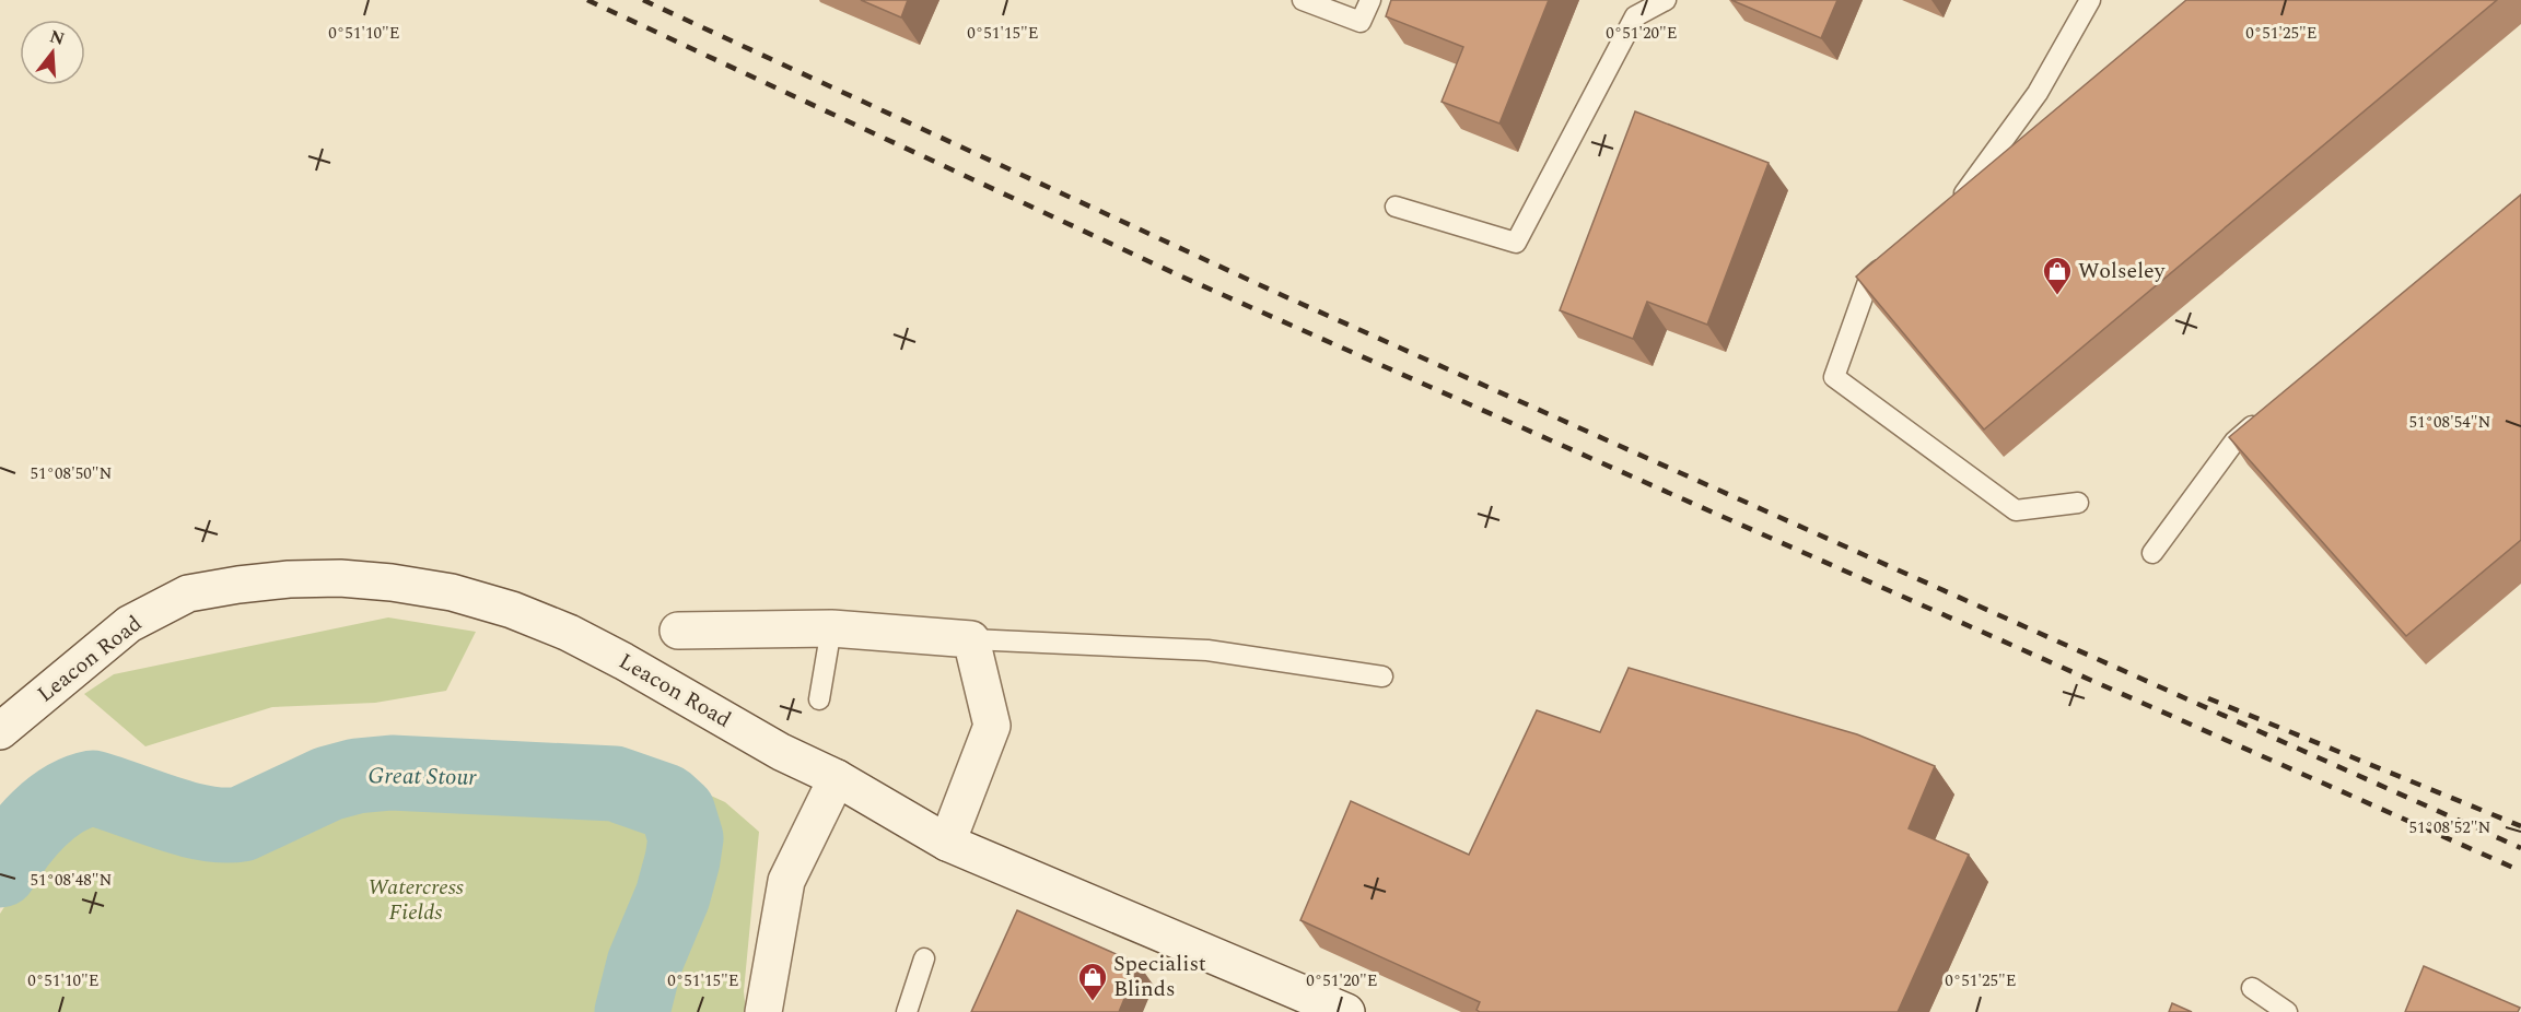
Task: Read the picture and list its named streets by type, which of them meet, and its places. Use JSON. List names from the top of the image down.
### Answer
{
  "streets": {
    "street": ["Leacon Road"]
  },
  "water": ["Great Stour"],
  "parks": ["Watercress Fields"],
  "places": {
    "shop": ["Wolseley", "Specialist Blinds"]
  },
  "north": "top",
  "coordinates": [
    "0°51'10\"E",
    "0°51'15\"E",
    "0°51'20\"E",
    "0°51'25\"E",
    "51°08'54\"N",
    "51°08'50\"N",
    "51°08'52\"N",
    "51°08'48\"N"
  ]
}
